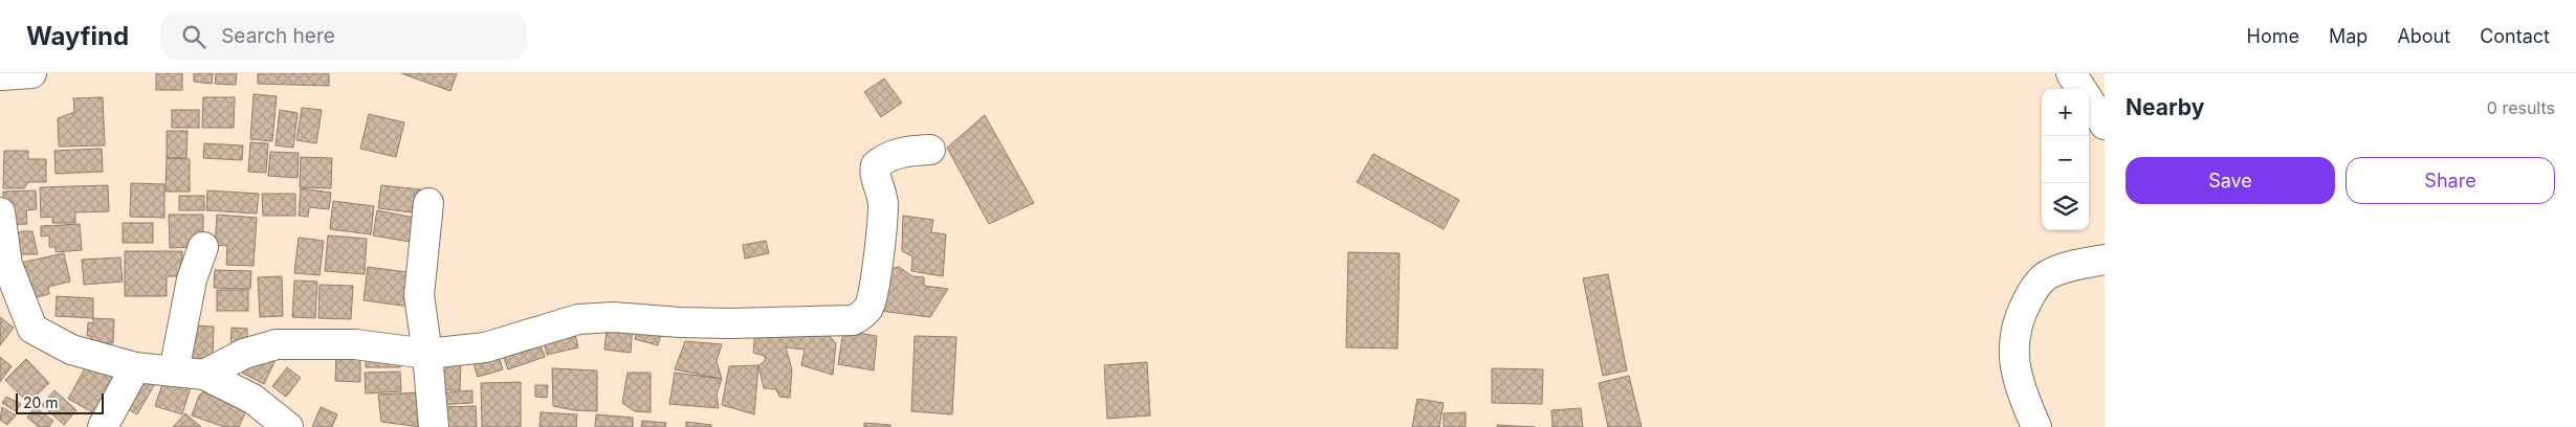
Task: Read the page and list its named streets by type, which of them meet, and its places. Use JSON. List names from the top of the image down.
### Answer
{
  "scale_bar": "20 m",
  "page": {
    "header": "Wayfind",
    "search": "Search here",
    "nav": [
      "Home",
      "Map",
      "About",
      "Contact"
    ],
    "heading": ["Nearby", "0 results"],
    "map_buttons": ["+", "−"],
    "buttons": ["Save", "Share"],
    "scale": "20 m"
  }
}
